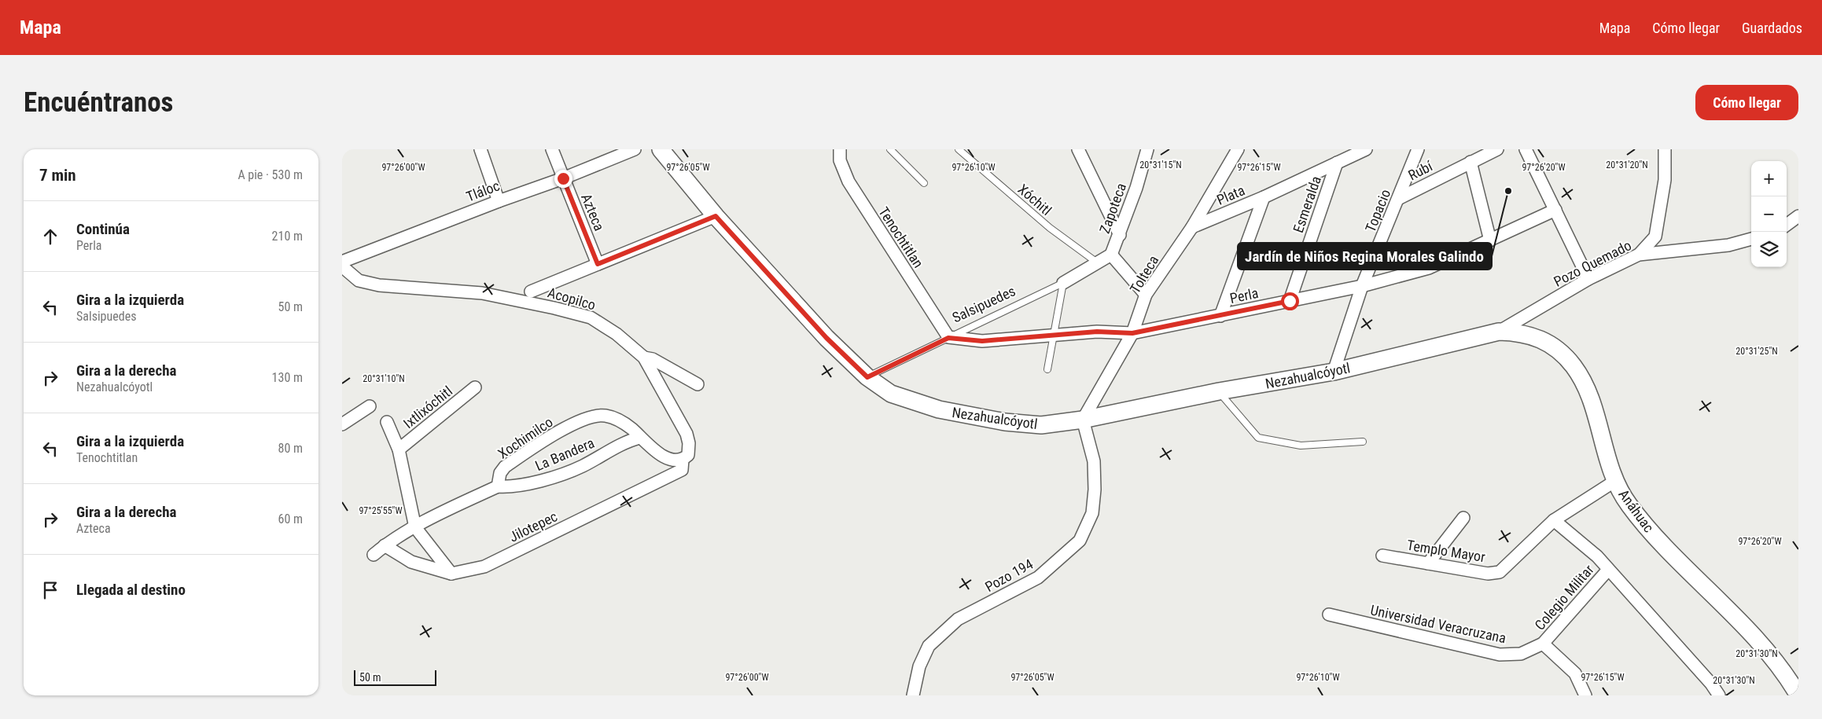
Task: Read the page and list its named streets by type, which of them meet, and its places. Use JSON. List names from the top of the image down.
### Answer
{
  "streets": {
    "main road": ["Nezahualcóyotl", "Anáhuac"],
    "street": [
      "Rubí",
      "Tláloc",
      "Plata",
      "Esmeralda",
      "Zapoteca",
      "Topacio",
      "Azteca",
      "Tenochtitlan",
      "Pozo Quemado",
      "Tolteca",
      "Perla",
      "Acopilco",
      "Salsipuedes",
      "Ixtlixóchitl",
      "Xochimilco",
      "La Bandera",
      "Jilotepec",
      "Templo Mayor",
      "Pozo 194",
      "Colegio Militar",
      "Universidad Veracruzana"
    ],
    "lane": ["Xóchitl"]
  },
  "crossings": [
    ["Rubí", "Topacio"],
    ["Tláloc", "Azteca"],
    ["Plata", "Esmeralda"],
    ["Plata", "Tolteca"],
    ["Xóchitl", "Salsipuedes"],
    ["Esmeralda", "Perla"],
    ["Zapoteca", "Salsipuedes"],
    ["Topacio", "Perla"],
    ["Topacio", "Nezahualcóyotl"],
    ["Tenochtitlan", "Perla"],
    ["Tenochtitlan", "Salsipuedes"],
    ["Pozo Quemado", "Nezahualcóyotl"],
    ["Pozo Quemado", "Anáhuac"],
    ["Tolteca", "Perla"],
    ["Tolteca", "Nezahualcóyotl"],
    ["Tolteca", "Pozo 194"],
    ["Perla", "Salsipuedes"],
    ["Acopilco", "Jilotepec"],
    ["Salsipuedes", "Nezahualcóyotl"],
    ["Nezahualcóyotl", "Anáhuac"],
    ["Nezahualcóyotl", "Pozo 194"],
    ["Xochimilco", "La Bandera"],
    ["Anáhuac", "Templo Mayor"],
    ["Colegio Militar", "Universidad Veracruzana"]
  ],
  "places": ["Jardín de Niños Regina Morales Galindo"],
  "scale_bar": "50 m",
  "page": {
    "header": "Mapa",
    "nav": ["Mapa", "Cómo llegar", "Guardados"],
    "buttons": "Cómo llegar",
    "title": "Encuéntranos",
    "heading": ["7 min", "A pie · 530 m"],
    "map_buttons": ["+", "−"],
    "list": [
      ["Continúa", "Perla", "210 m"],
      ["Gira a la izquierda", "Salsipuedes", "50 m"],
      ["Gira a la derecha", "Nezahualcóyotl", "130 m"],
      ["Gira a la izquierda", "Tenochtitlan", "80 m"],
      ["Gira a la derecha", "Azteca", "60 m"],
      "Llegada al destino"
    ],
    "scale": "50 m"
  },
  "coordinates": [
    "20°31'15\"N",
    "20°31'20\"N",
    "97°26'00\"W",
    "97°26'05\"W",
    "97°26'10\"W",
    "97°26'15\"W",
    "97°26'20\"W",
    "20°31'25\"N",
    "20°31'10\"N",
    "97°25'55\"W",
    "20°31'30\"N"
  ]
}
